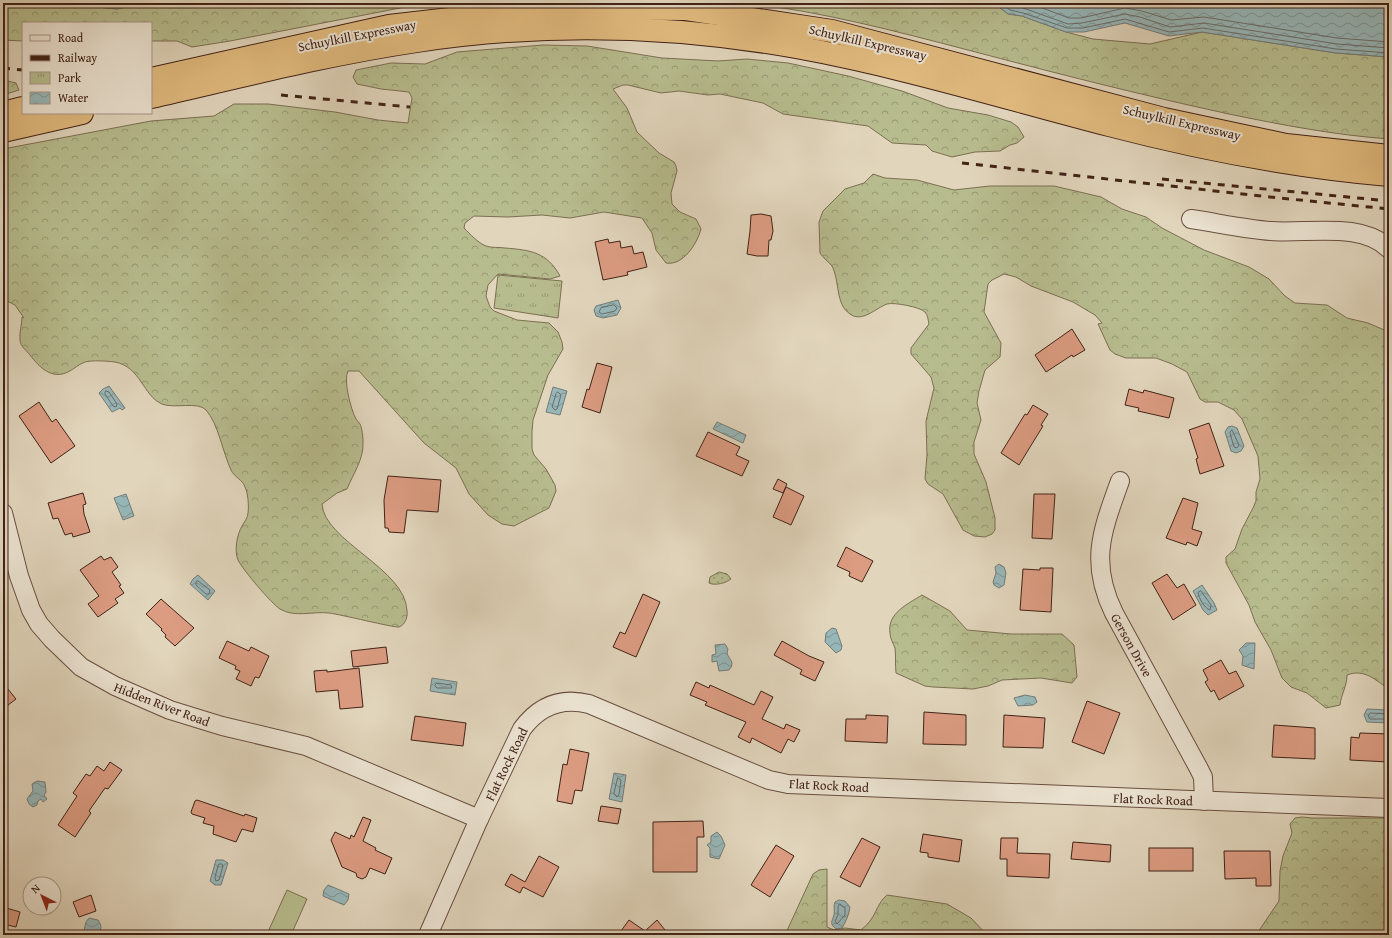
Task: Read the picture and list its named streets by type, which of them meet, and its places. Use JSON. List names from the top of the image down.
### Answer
{
  "streets": {
    "highway": ["Schuylkill Expressway"],
    "street": ["Gerson Drive", "Hidden River Road", "Flat Rock Road"]
  },
  "crossings": [
    ["Gerson Drive", "Flat Rock Road"],
    ["Hidden River Road", "Flat Rock Road"]
  ],
  "legend": [
    "Road",
    "Railway",
    "Park",
    "Water"
  ],
  "north": "top left"
}
